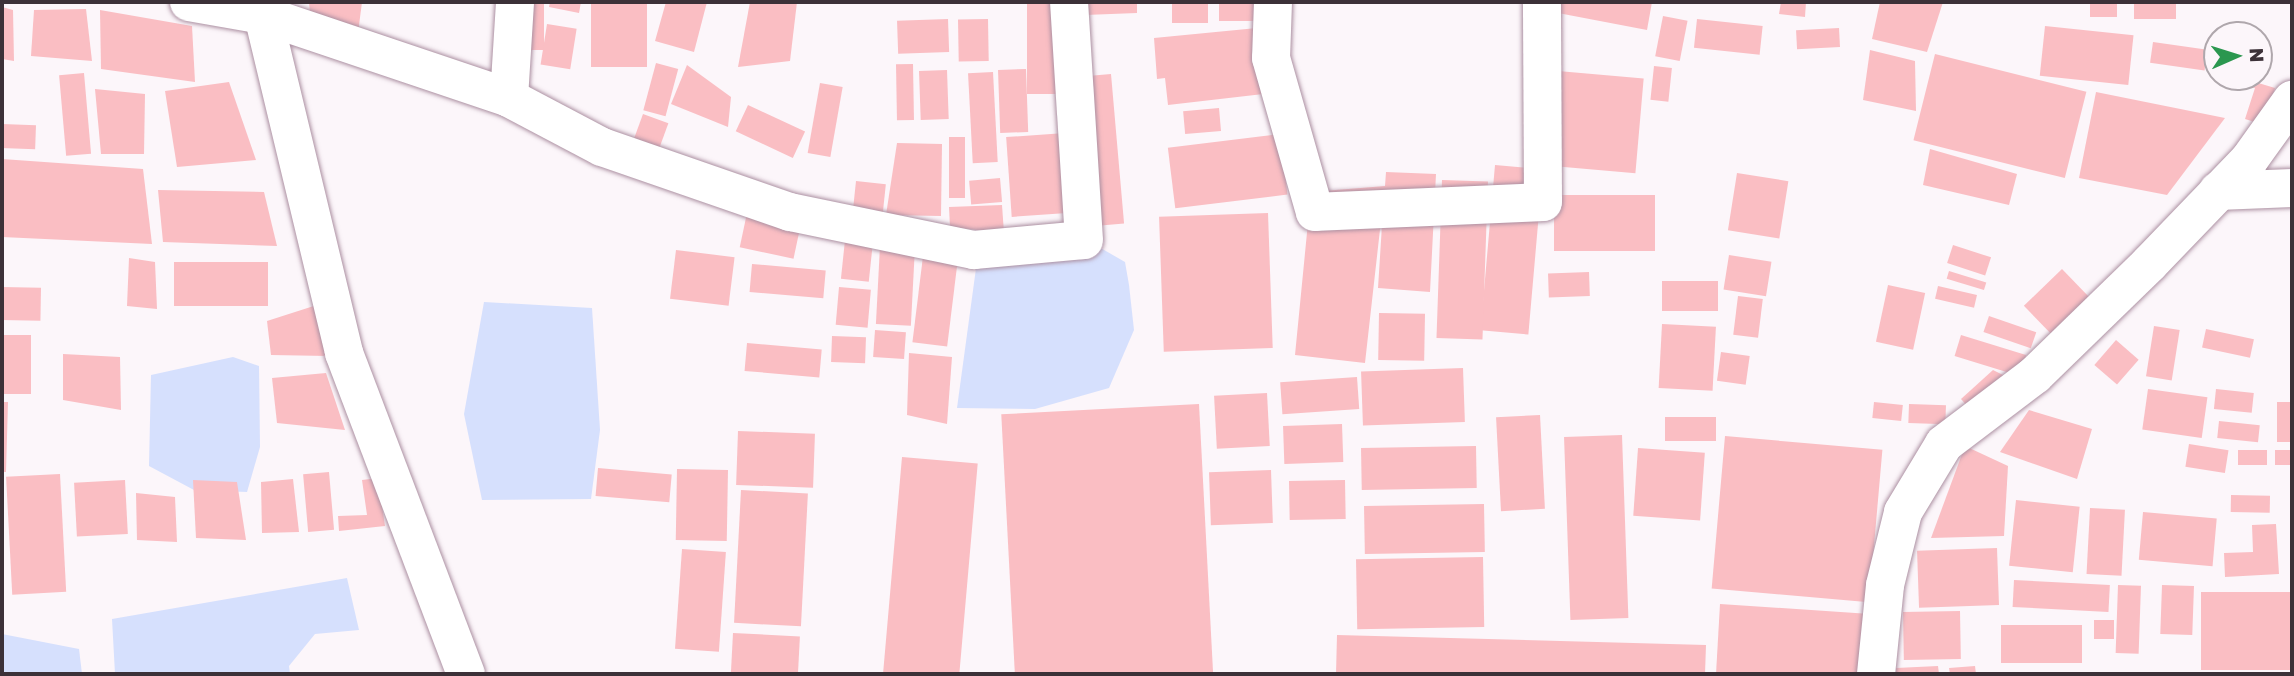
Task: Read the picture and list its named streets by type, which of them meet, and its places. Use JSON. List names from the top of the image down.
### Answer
{
  "north": "right"
}
